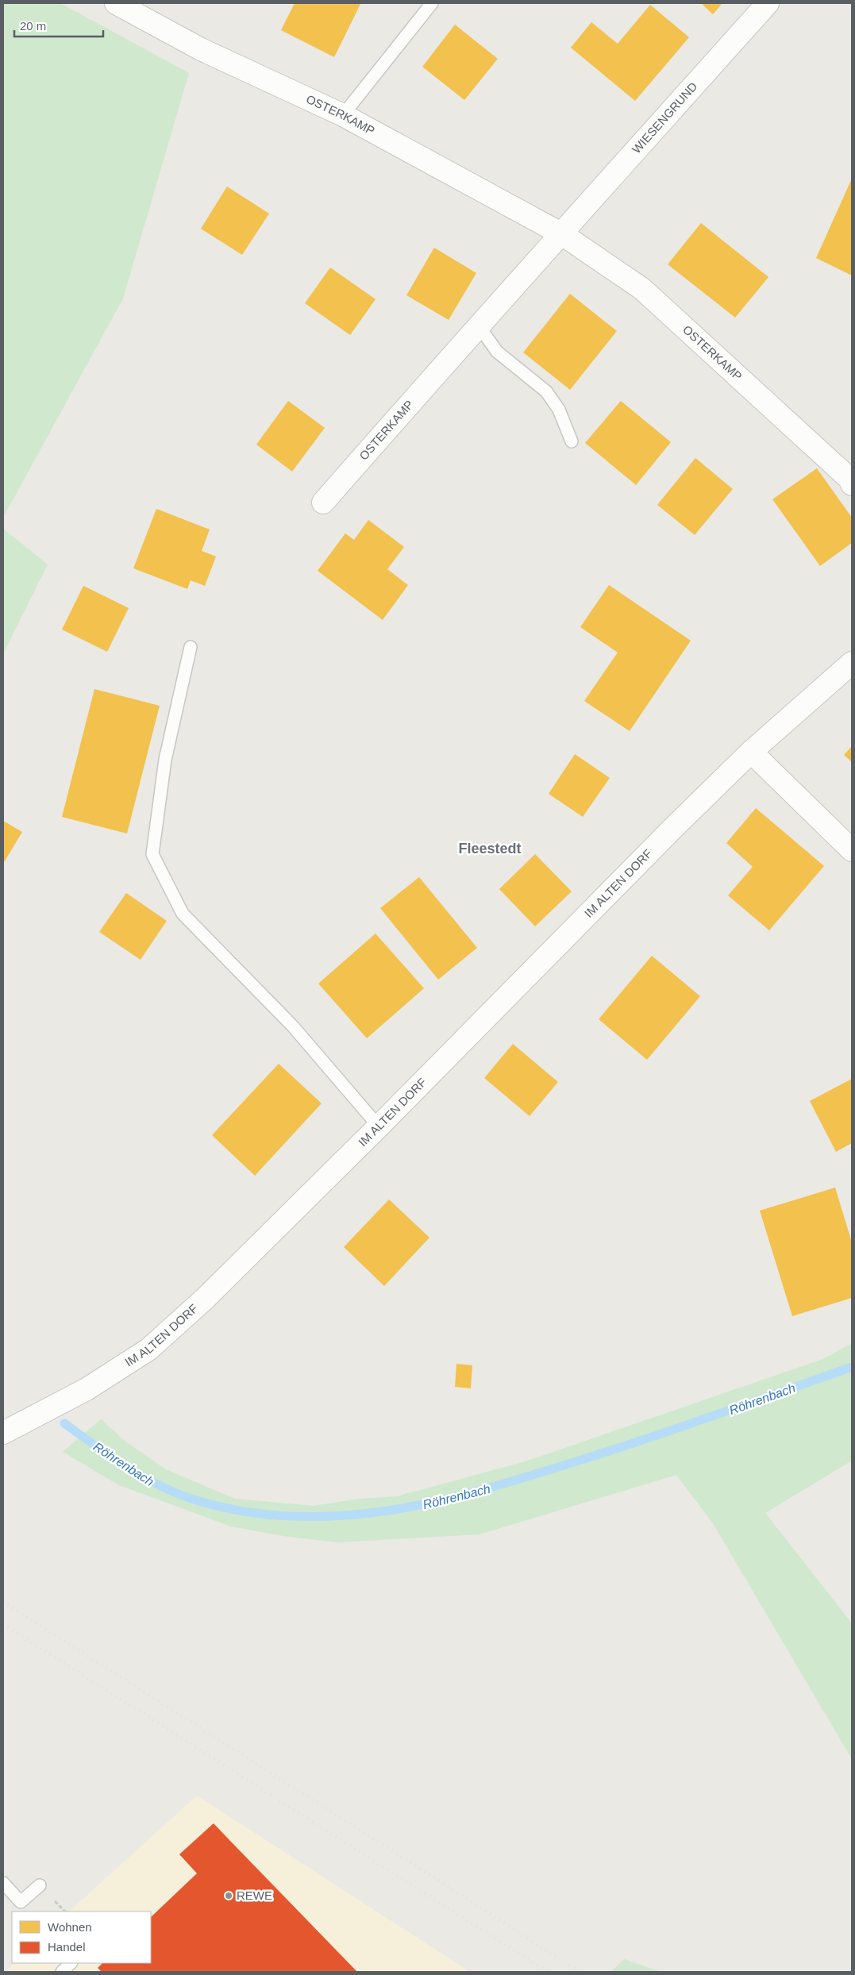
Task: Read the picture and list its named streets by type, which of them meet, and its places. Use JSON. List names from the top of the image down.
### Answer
{
  "streets": {
    "street": ["OSTERKAMP", "WIESENGRUND", "IM ALTEN DORF"]
  },
  "crossings": [
    ["OSTERKAMP", "WIESENGRUND"]
  ],
  "districts": ["Fleestedt"],
  "water": ["Röhrenbach"],
  "places": ["REWE"],
  "legend": ["Wohnen", "Handel"],
  "scale_bar": "20 m"
}
